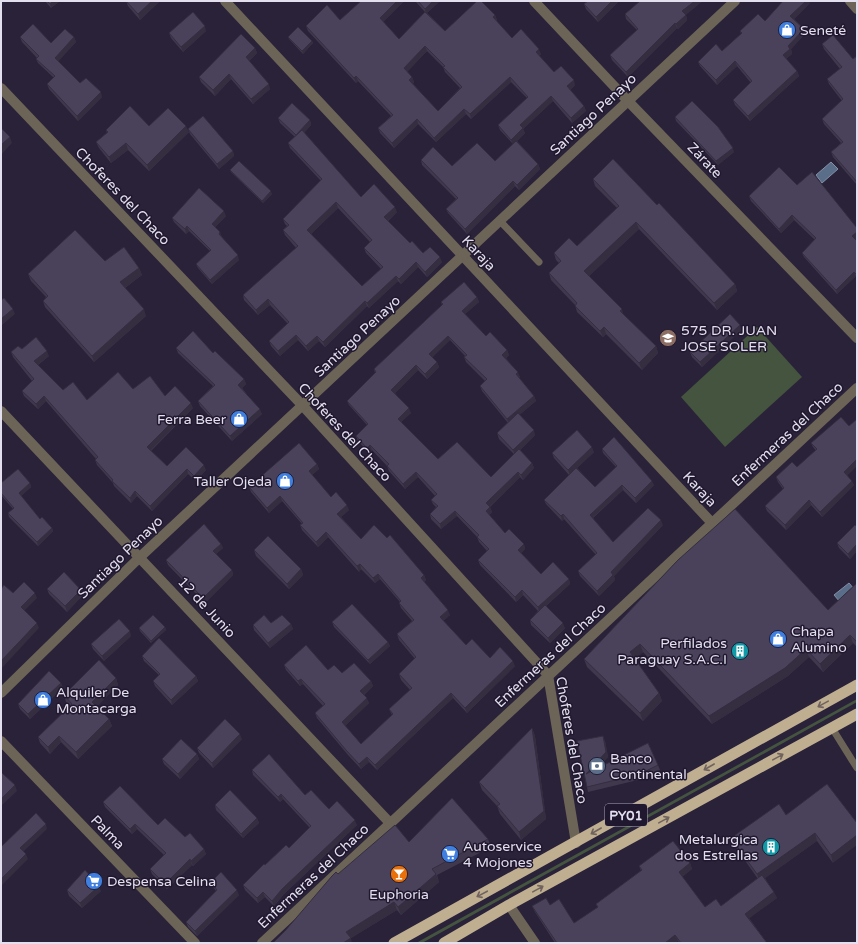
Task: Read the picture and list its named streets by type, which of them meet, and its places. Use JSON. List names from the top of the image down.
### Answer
{
  "streets": {
    "highway": ["PY01"],
    "street": [
      "Santiago Penayo",
      "Zárate",
      "Choferes del Chaco",
      "Karaja",
      "Enfermeras del Chaco",
      "12 de Junio",
      "Palma"
    ]
  },
  "crossings": [
    ["Santiago Penayo", "Zárate"],
    ["Santiago Penayo", "Choferes del Chaco"],
    ["Santiago Penayo", "Karaja"],
    ["Santiago Penayo", "12 de Junio"],
    ["Choferes del Chaco", "Enfermeras del Chaco"],
    ["Choferes del Chaco", "PY01"],
    ["Karaja", "Enfermeras del Chaco"],
    ["Enfermeras del Chaco", "12 de Junio"]
  ],
  "places": {
    "shop": [
      "Seneté",
      "Ferra Beer",
      "Taller Ojeda",
      "Chapa Alumino",
      "Alquiler De Montacarga"
    ],
    "school or university": ["575 DR. JUAN JOSE SOLER"],
    "building": ["Perfilados Paraguay S.A.C.I", "Metalurgica dos Estrellas"],
    "bank": ["Banco Continental"],
    "supermarket": ["Autoservice 4 Mojones", "Despensa Celina"],
    "bar": ["Euphoria"]
  }
}
